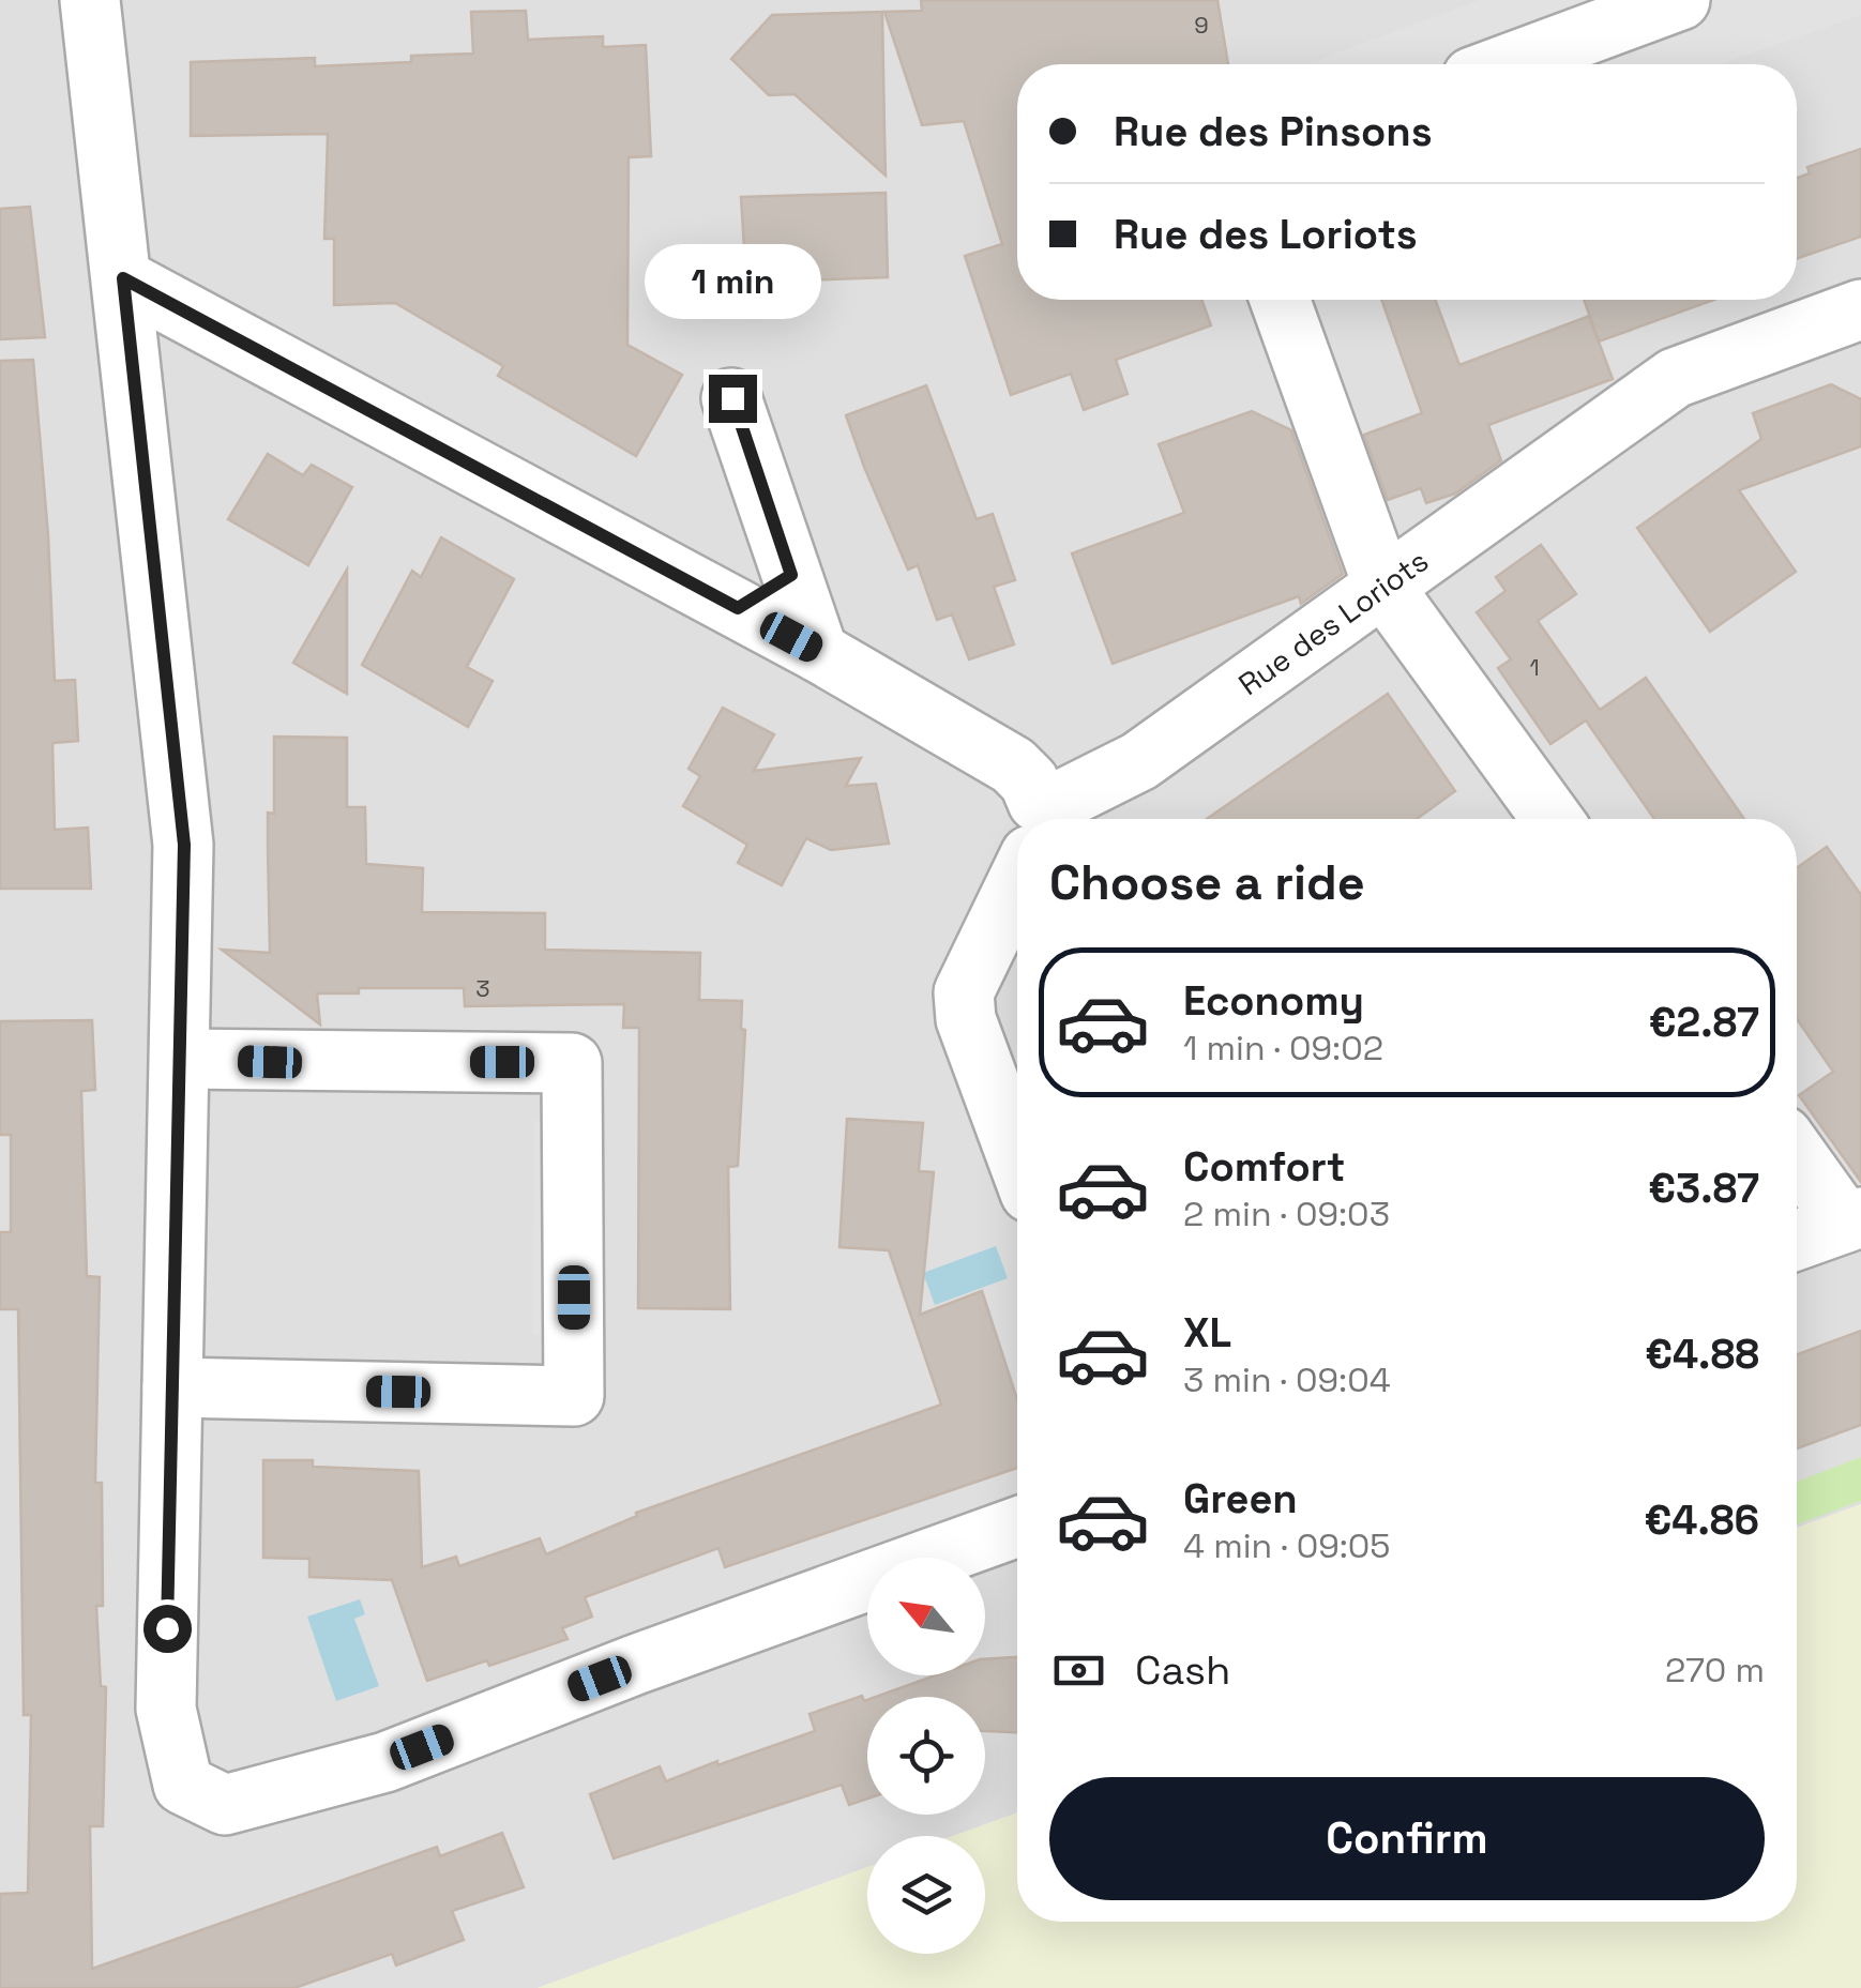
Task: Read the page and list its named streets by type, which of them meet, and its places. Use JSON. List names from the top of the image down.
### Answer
{
  "streets": {
    "street": ["Rue des Loriots"]
  },
  "house_numbers": ["9", "1", "3"],
  "north": "top left",
  "page": {
    "banner": ["Rue des Pinsons", "Rue des Loriots"],
    "bubble": "1 min",
    "heading": "Choose a ride",
    "list": [
      {
        "name": "Economy",
        "note": "1 min · 09:02",
        "value": "€2.87"
      },
      {
        "name": "Comfort",
        "note": "2 min · 09:03",
        "value": "€3.87"
      },
      {
        "name": "XL",
        "note": "3 min · 09:04",
        "value": "€4.88"
      },
      {
        "name": "Green",
        "note": "4 min · 09:05",
        "value": "€4.86"
      }
    ],
    "pay": ["Cash", "270 m"],
    "buttons": "Confirm"
  }
}
